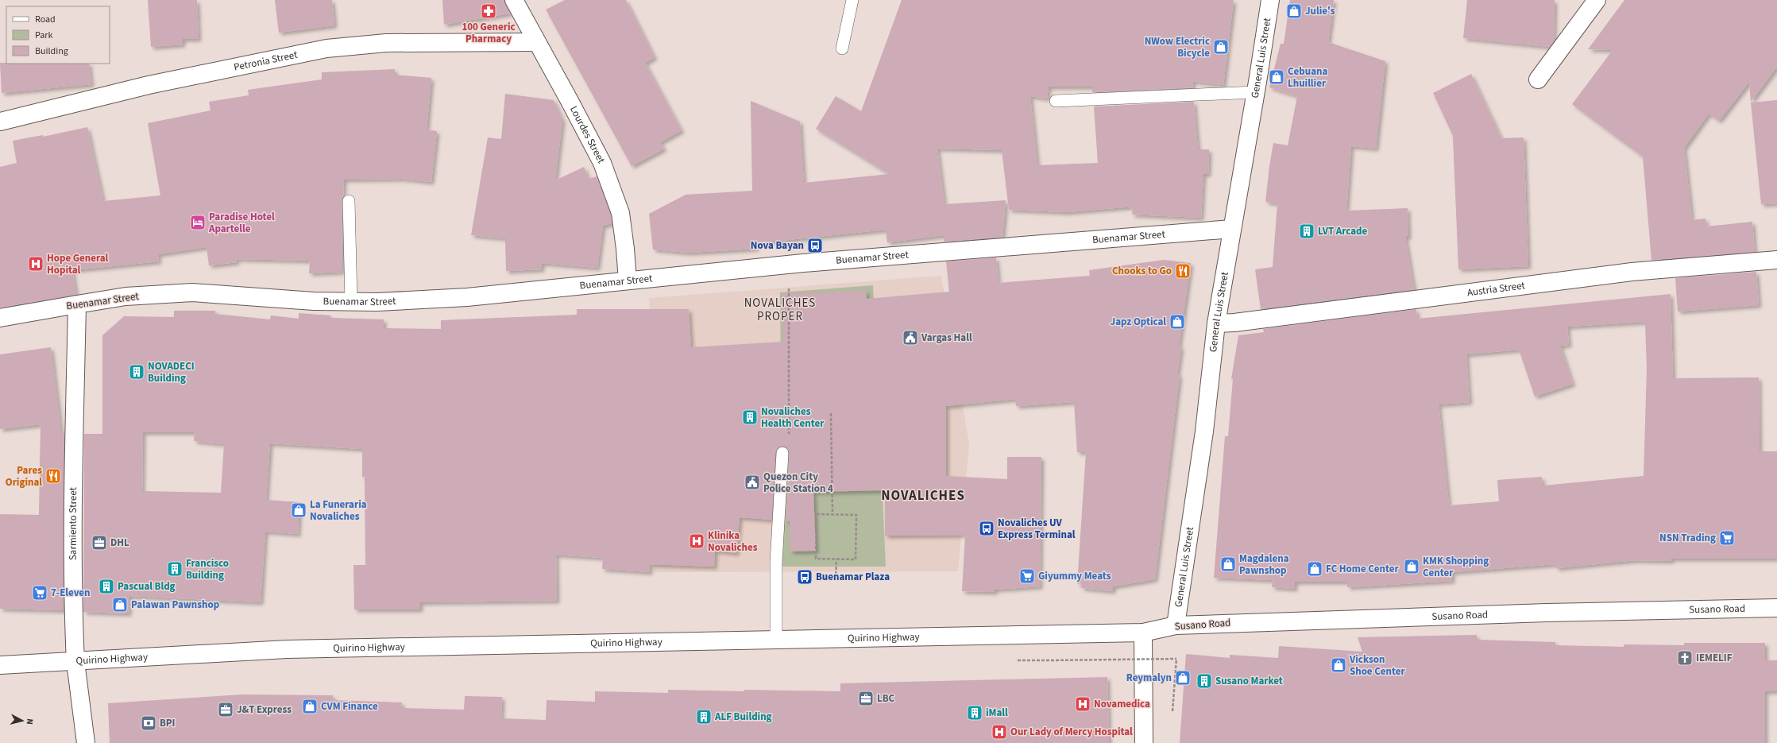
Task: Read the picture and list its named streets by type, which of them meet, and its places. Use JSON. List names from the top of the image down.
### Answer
{
  "streets": {
    "main road": [
      "General Luis Street",
      "Petronia Street",
      "Lourdes Street",
      "Buenamar Street",
      "Austria Street",
      "Sarmiento Street",
      "Susano Road",
      "Quirino Highway"
    ]
  },
  "crossings": [
    ["General Luis Street", "Buenamar Street"],
    ["General Luis Street", "Austria Street"],
    ["General Luis Street", "Susano Road"],
    ["Petronia Street", "Lourdes Street"],
    ["Lourdes Street", "Buenamar Street"],
    ["Buenamar Street", "Sarmiento Street"],
    ["Sarmiento Street", "Quirino Highway"],
    ["Susano Road", "Quirino Highway"]
  ],
  "districts": ["NOVALICHES PROPER", "NOVALICHES"],
  "places": {
    "pharmacy": ["100 Generic Pharmacy"],
    "shop": [
      "Julie's",
      "NWow Electric Bicycle",
      "Cebuana Lhuillier",
      "Japz Optical",
      "La Funeraria Novaliches",
      "Magdalena Pawnshop",
      "KMK Shopping Center",
      "FC Home Center",
      "Palawan Pawnshop",
      "Vickson Shoe Center",
      "Reymalyn",
      "CVM Finance"
    ],
    "hotel": ["Paradise Hotel Apartelle"],
    "building": [
      "LVT Arcade",
      "NOVADECI Building",
      "Novaliches Health Center",
      "Francisco Building",
      "Pascual Bldg",
      "Susano Market",
      "iMall",
      "ALF Building"
    ],
    "bus stop": ["Nova Bayan", "Novaliches UV Express Terminal", "Buenamar Plaza"],
    "hospital": [
      "Hope General Hopital",
      "Klinika Novaliches",
      "Novamedica",
      "Our Lady of Mercy Hospital"
    ],
    "restaurant": ["Chooks to Go", "Pares Original"],
    "public building": ["Vargas Hall", "Quezon City Police Station 4"],
    "supermarket": ["NSN Trading", "Giyummy Meats", "7-Eleven"],
    "office": ["DHL", "LBC", "J&T Express"],
    "church": ["IEMELIF"],
    "bank": ["BPI"]
  },
  "legend": ["Road", "Park", "Building"],
  "north": "right"
}
